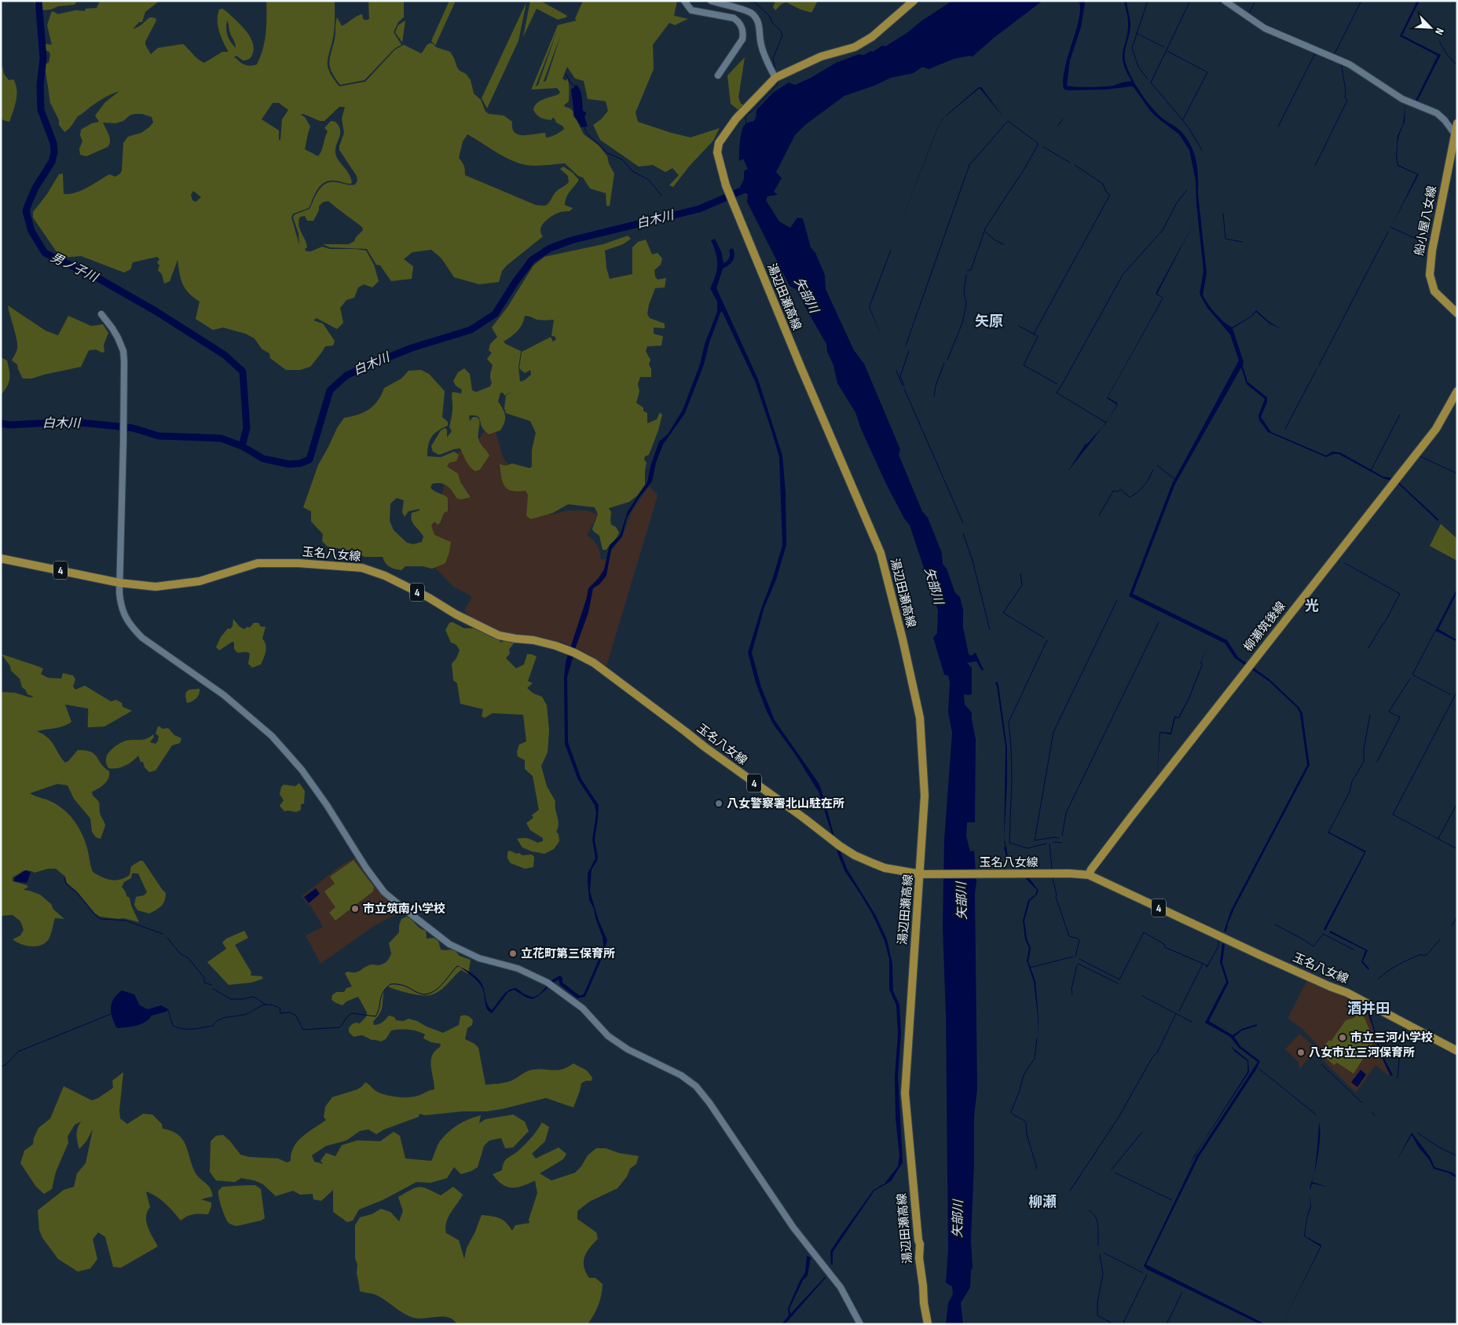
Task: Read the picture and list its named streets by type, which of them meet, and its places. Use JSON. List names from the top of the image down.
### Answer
{
  "streets": {
    "main road": [
      "船小屋八女線",
      "湯辺田瀬高線",
      "玉名八女線",
      "4",
      "柳瀬筑後線"
    ]
  },
  "crossings": [
    ["湯辺田瀬高線", "玉名八女線"],
    ["玉名八女線", "柳瀬筑後線"]
  ],
  "districts": [
    "矢原",
    "光",
    "酒井田",
    "柳瀬"
  ],
  "water": ["白木川", "男ノ子川", "矢部川"],
  "places": [
    "八女警察署北山駐在所",
    "市立筑南小学校",
    "立花町第三保育所",
    "市立三河小学校",
    "八女市立三河保育所"
  ],
  "north": "bottom right"
}
